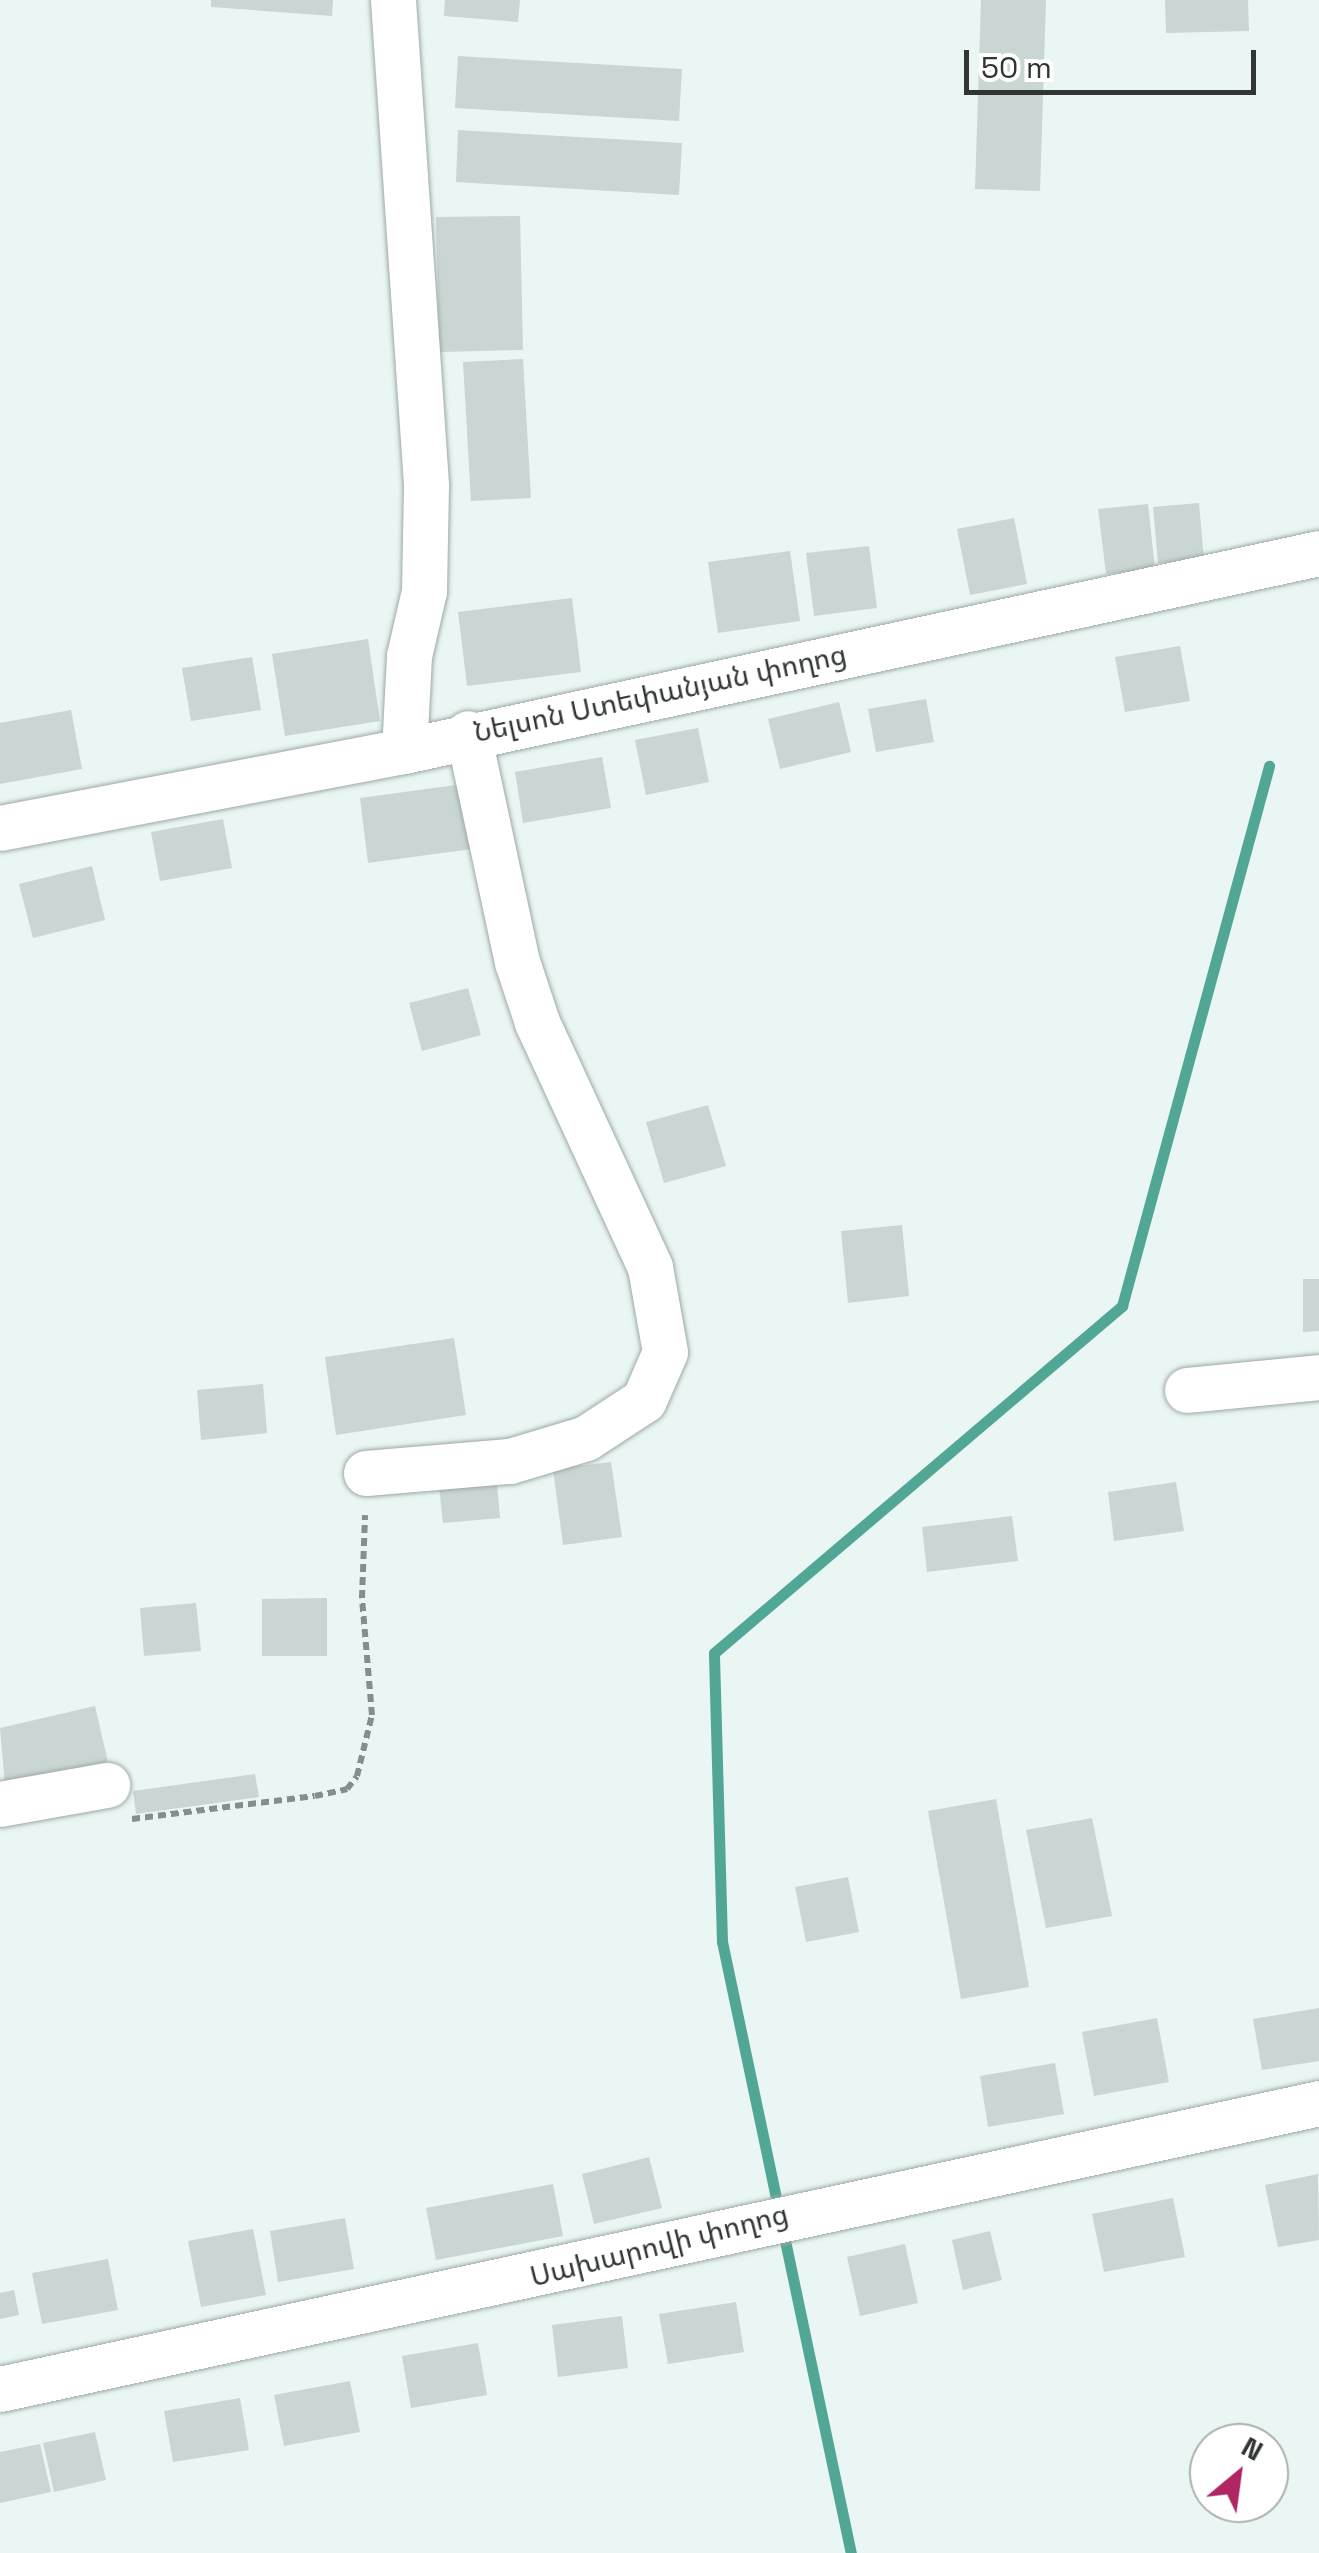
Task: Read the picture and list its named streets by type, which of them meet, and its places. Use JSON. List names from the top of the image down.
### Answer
{
  "streets": {
    "street": ["Նելսոն Ստեփանյան փողոց", "Սախարովի փողոց"]
  },
  "scale_bar": "50 m",
  "north": "top right"
}
